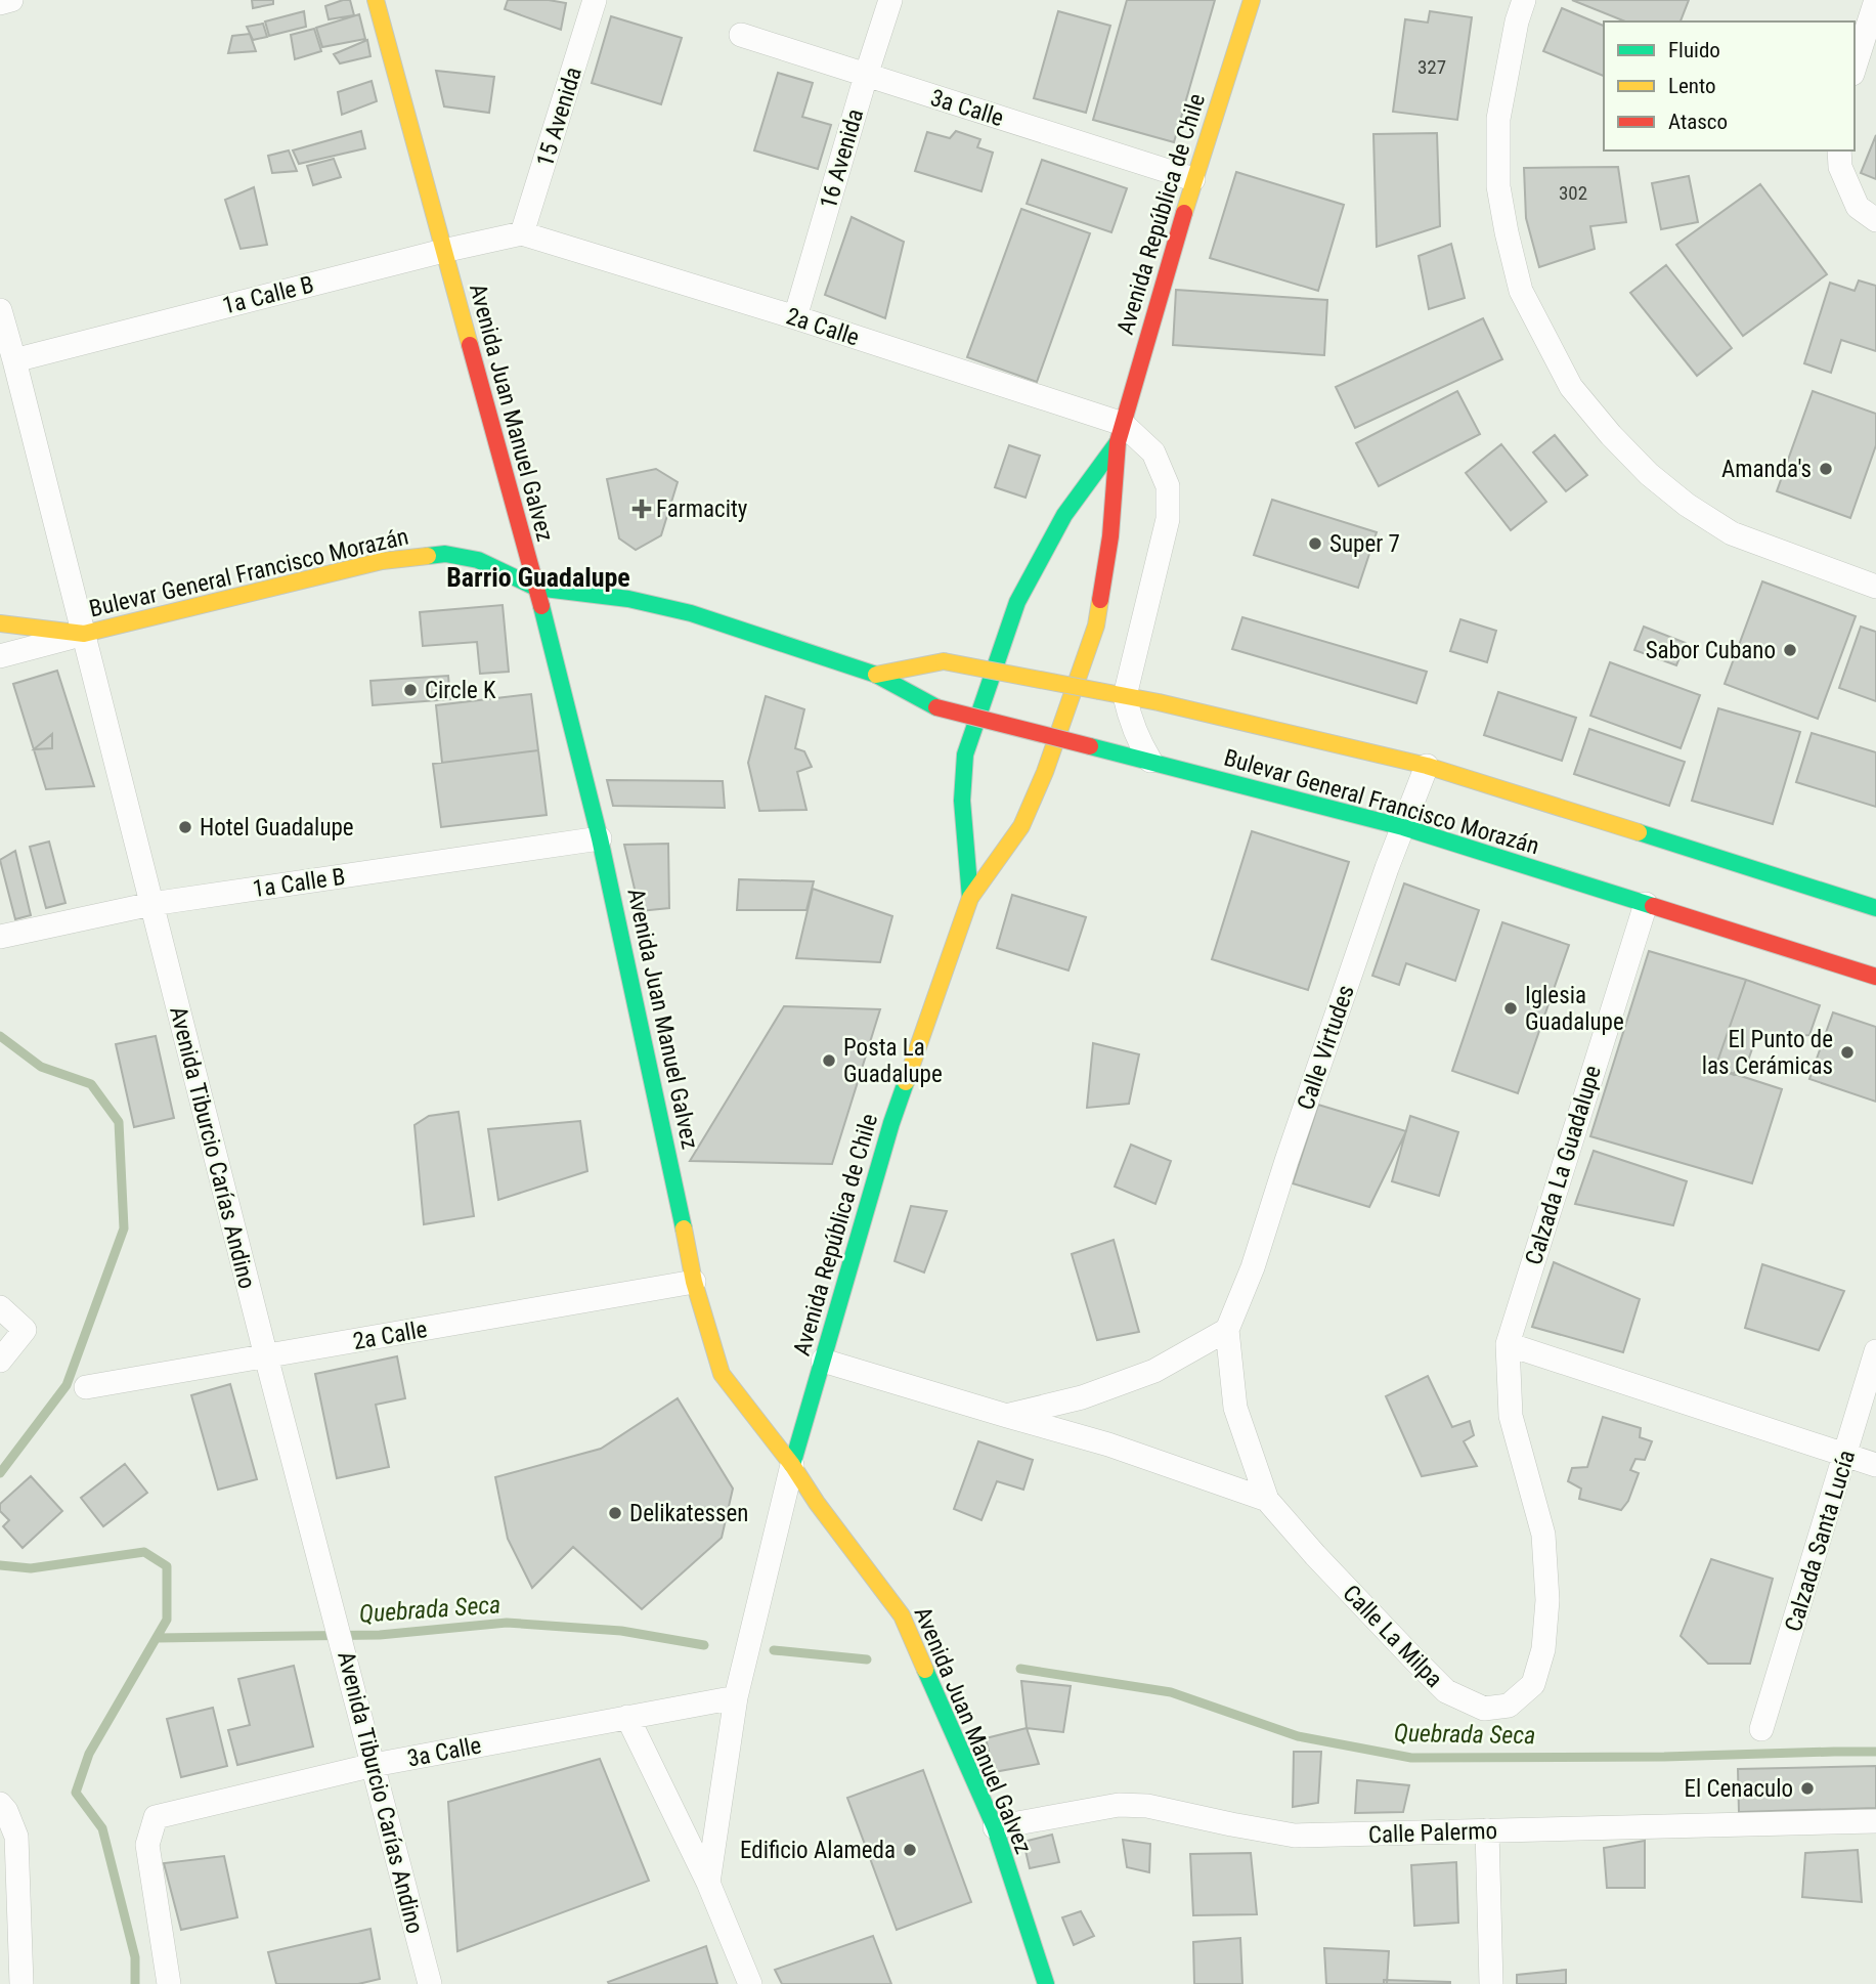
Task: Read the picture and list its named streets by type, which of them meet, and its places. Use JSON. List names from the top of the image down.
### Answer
{
  "streets": {
    "street": [
      "3a Calle",
      "15 Avenida",
      "16 Avenida",
      "Avenida República de Chile",
      "1a Calle B",
      "2a Calle",
      "Avenida Juan Manuel Galvez",
      "Bulevar General Francisco Morazán",
      "Calle Virtudes",
      "Avenida Tiburcio Carías Andino",
      "Calzada La Guadalupe",
      "Calzada Santa Lucía",
      "Calle La Milpa",
      "Calle Palermo"
    ]
  },
  "crossings": [
    ["3a Calle", "16 Avenida"],
    ["3a Calle", "Avenida República de Chile"],
    ["3a Calle", "Avenida Tiburcio Carías Andino"],
    ["15 Avenida", "1a Calle B"],
    ["15 Avenida", "2a Calle"],
    ["16 Avenida", "2a Calle"],
    ["Avenida República de Chile", "2a Calle"],
    ["Avenida República de Chile", "Avenida Juan Manuel Galvez"],
    ["Avenida República de Chile", "Calle La Milpa"],
    ["1a Calle B", "2a Calle"],
    ["1a Calle B", "Avenida Juan Manuel Galvez"],
    ["1a Calle B", "Avenida Tiburcio Carías Andino"],
    ["2a Calle", "Avenida Juan Manuel Galvez"],
    ["2a Calle", "Avenida Tiburcio Carías Andino"],
    ["Avenida Juan Manuel Galvez", "Bulevar General Francisco Morazán"],
    ["Avenida Juan Manuel Galvez", "Calle Palermo"],
    ["Bulevar General Francisco Morazán", "Calle Virtudes"],
    ["Bulevar General Francisco Morazán", "Avenida Tiburcio Carías Andino"],
    ["Bulevar General Francisco Morazán", "Calzada La Guadalupe"],
    ["Calle Virtudes", "Calle La Milpa"],
    ["Calzada La Guadalupe", "Calle La Milpa"]
  ],
  "districts": ["Barrio Guadalupe"],
  "water": ["Quebrada Seca"],
  "places": {
    "other": [
      "Amanda's",
      "Super 7",
      "Sabor Cubano",
      "Circle K",
      "Hotel Guadalupe",
      "Iglesia Guadalupe",
      "El Punto de las Cerámicas",
      "Posta La Guadalupe",
      "Delikatessen",
      "El Cenaculo",
      "Edificio Alameda"
    ],
    "health": ["Farmacity"]
  },
  "house_numbers": ["327", "302"],
  "legend": ["Fluido", "Lento", "Atasco"]
}
